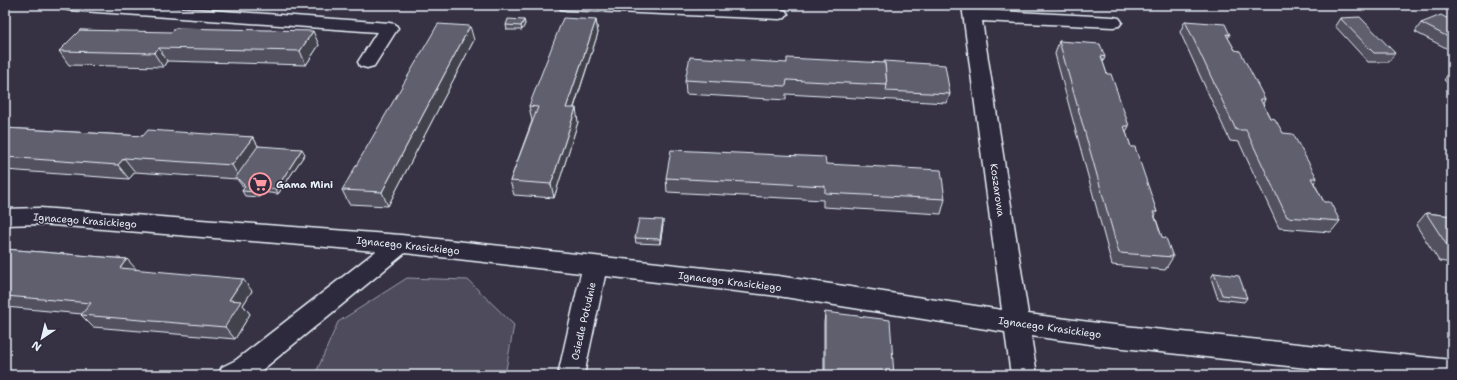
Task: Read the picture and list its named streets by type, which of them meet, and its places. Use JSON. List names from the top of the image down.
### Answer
{
  "streets": {
    "street": ["Koszarowa", "Ignacego Krasickiego", "Osiedle Południe"]
  },
  "crossings": [
    ["Koszarowa", "Ignacego Krasickiego"],
    ["Ignacego Krasickiego", "Osiedle Południe"]
  ],
  "places": {
    "supermarket": ["Gama Mini"]
  },
  "north": "bottom left"
}
